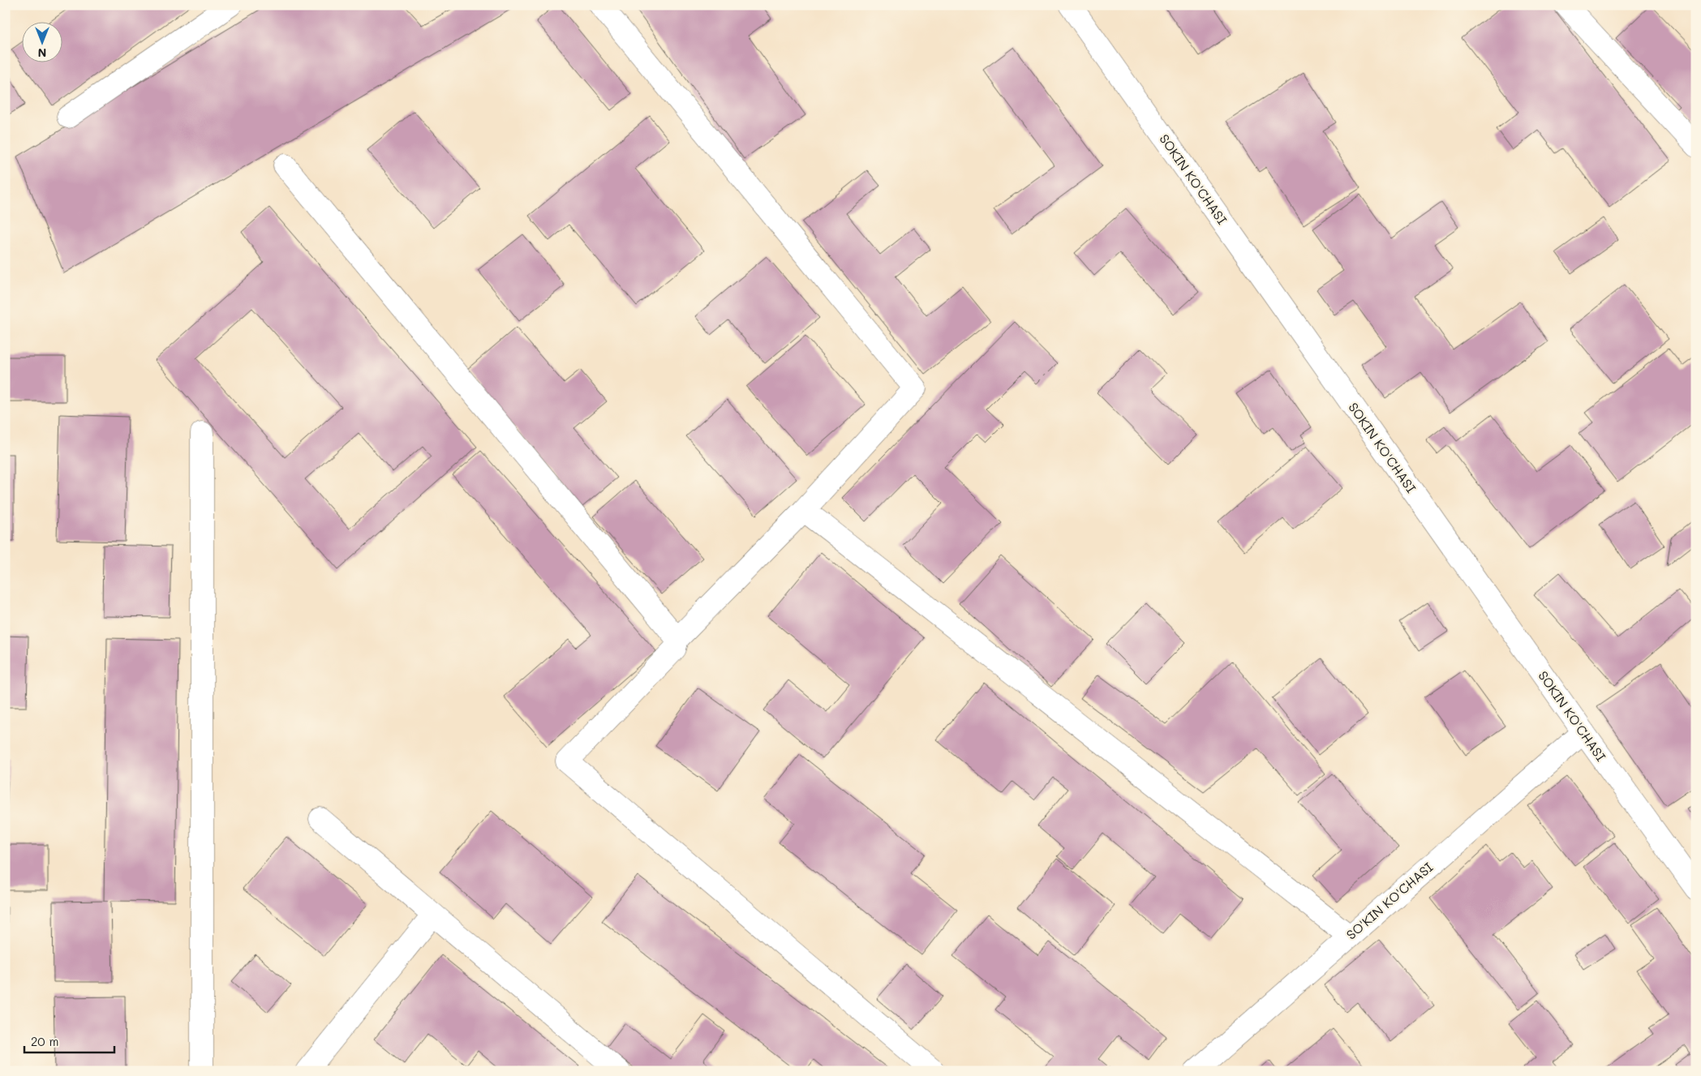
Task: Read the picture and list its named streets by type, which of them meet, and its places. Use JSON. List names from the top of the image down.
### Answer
{
  "streets": {
    "street": ["SOKIN KO'CHASI", "SO'KIN KO'CHASI"]
  },
  "crossings": [
    ["SOKIN KO'CHASI", "SO'KIN KO'CHASI"]
  ],
  "scale_bar": "20 m",
  "north": "bottom"
}
